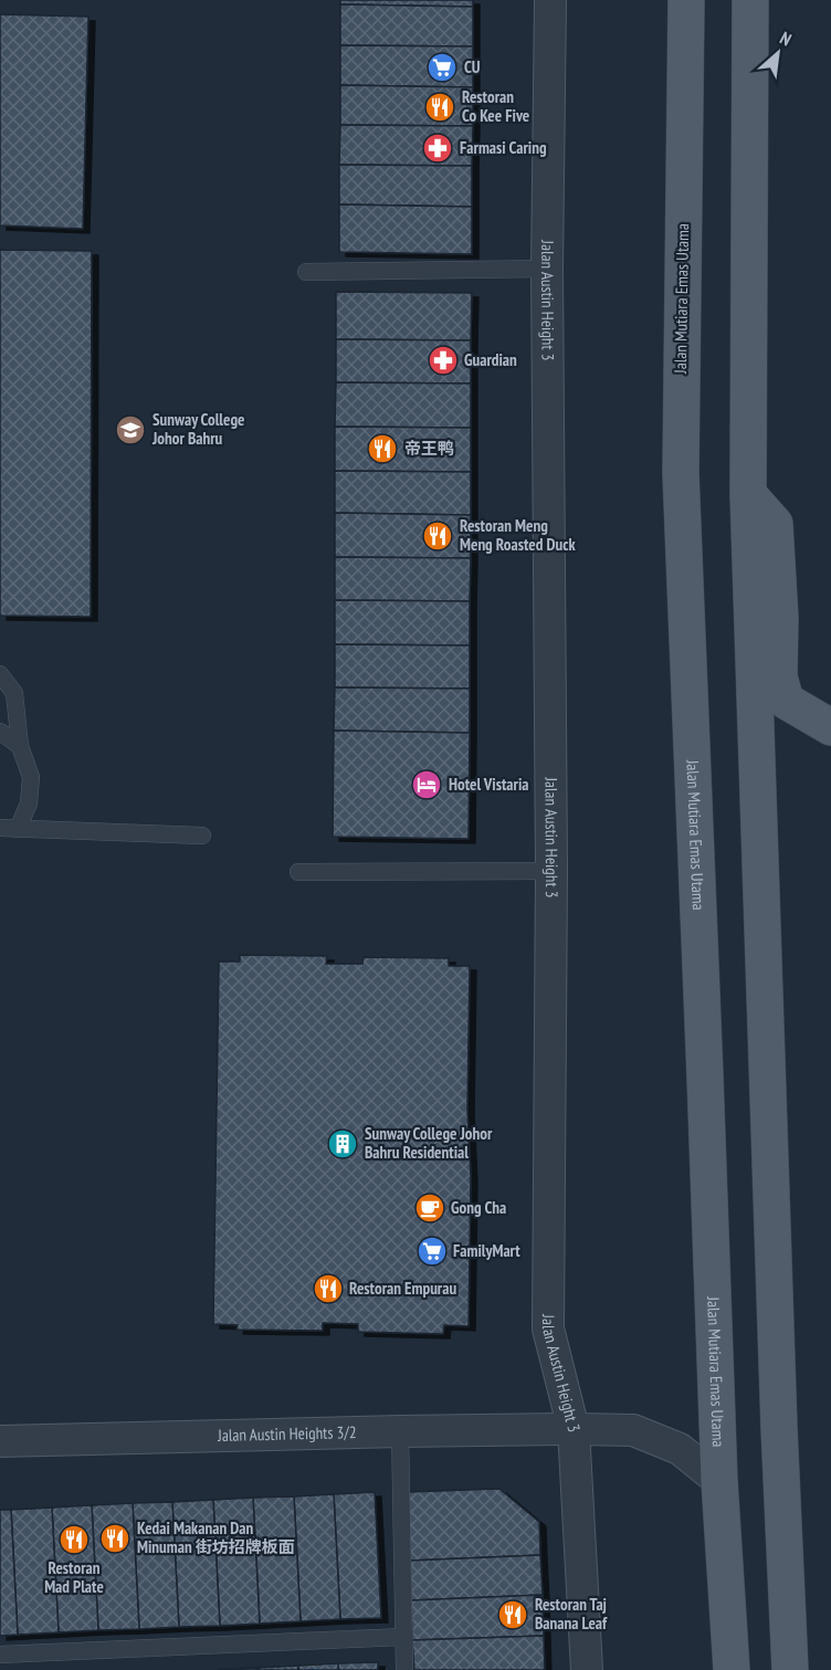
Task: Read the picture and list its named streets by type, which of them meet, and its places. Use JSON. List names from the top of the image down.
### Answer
{
  "streets": {
    "main road": ["Jalan Mutiara Emas Utama"],
    "street": ["Jalan Austin Height 3", "Jalan Austin Heights 3/2"]
  },
  "crossings": [
    ["Jalan Mutiara Emas Utama", "Jalan Austin Heights 3/2"],
    ["Jalan Austin Height 3", "Jalan Austin Heights 3/2"]
  ],
  "places": {
    "supermarket": ["CU", "FamilyMart"],
    "restaurant": [
      "Restoran Co Kee Five",
      "帝王鸭",
      "Restoran Meng Meng Roasted Duck",
      "Restoran Empurau",
      "Kedai Makanan Dan Minuman 街坊招牌板面",
      "Restoran Mad Plate",
      "Restoran Taj Banana Leaf"
    ],
    "pharmacy": ["Farmasi Caring", "Guardian"],
    "school or university": ["Sunway College Johor Bahru"],
    "hotel": ["Hotel Vistaria"],
    "building": ["Sunway College Johor Bahru Residential"],
    "cafe": ["Gong Cha"]
  },
  "north": "top right"
}
